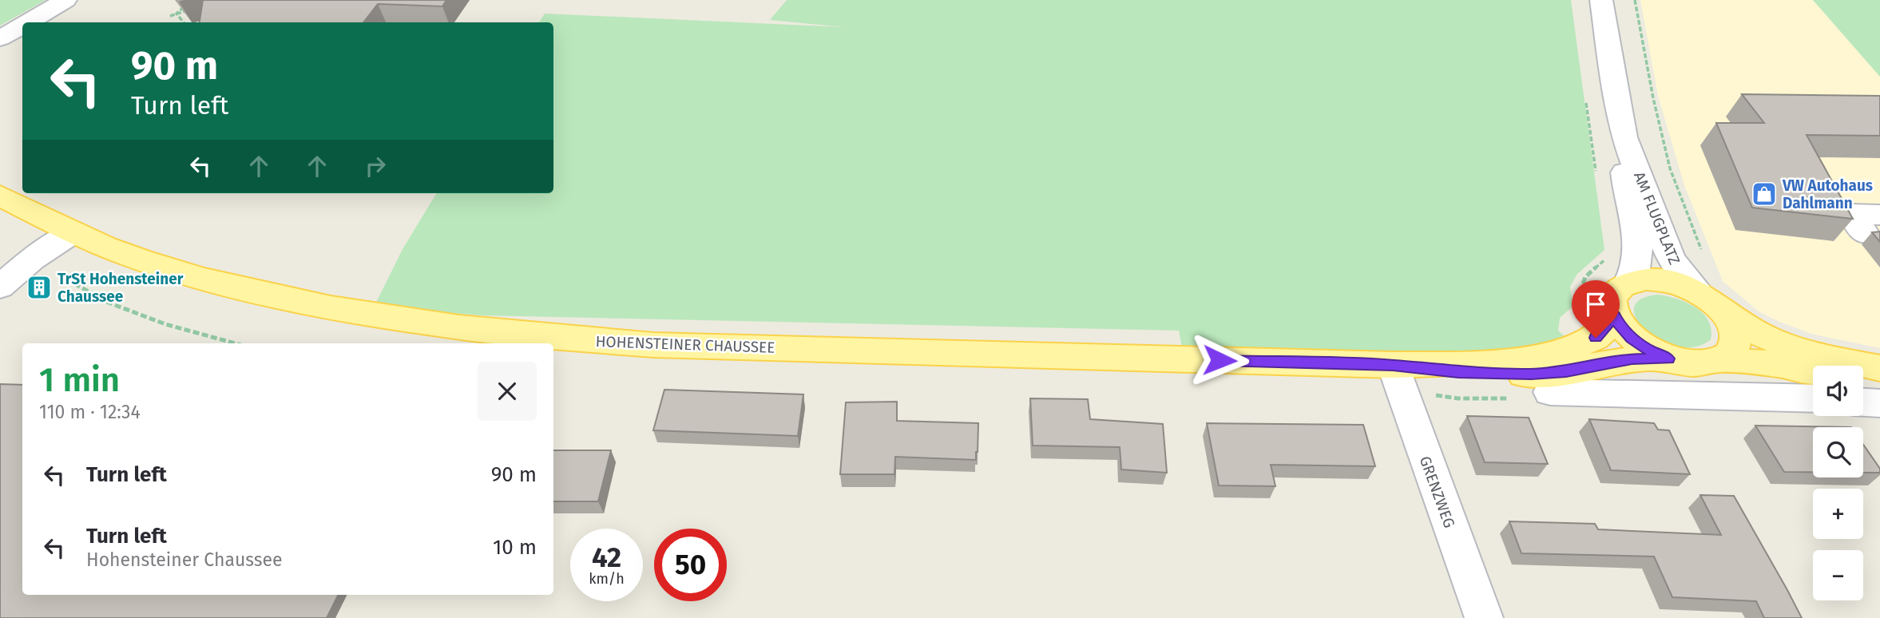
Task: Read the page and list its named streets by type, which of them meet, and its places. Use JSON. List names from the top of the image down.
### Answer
{
  "streets": {
    "main road": ["HOHENSTEINER CHAUSSEE"],
    "street": ["AM FLUGPLATZ", "GRENZWEG"]
  },
  "crossings": [
    ["AM FLUGPLATZ", "HOHENSTEINER CHAUSSEE"],
    ["HOHENSTEINER CHAUSSEE", "GRENZWEG"]
  ],
  "places": {
    "shop": ["VW Autohaus Dahlmann"],
    "building": ["TrSt Hohensteiner Chaussee"]
  },
  "page": {
    "turn": ["90 m", "Turn left"],
    "heading": ["1 min", "110 m · 12:34"],
    "map_buttons": ["+", "−"],
    "list": [
      {
        "name": "Turn left",
        "value": "90 m"
      },
      {
        "name": "Turn left",
        "note": "Hohensteiner Chaussee",
        "value": "10 m"
      }
    ],
    "speed": "42 km/h",
    "limit": "50"
  }
}
